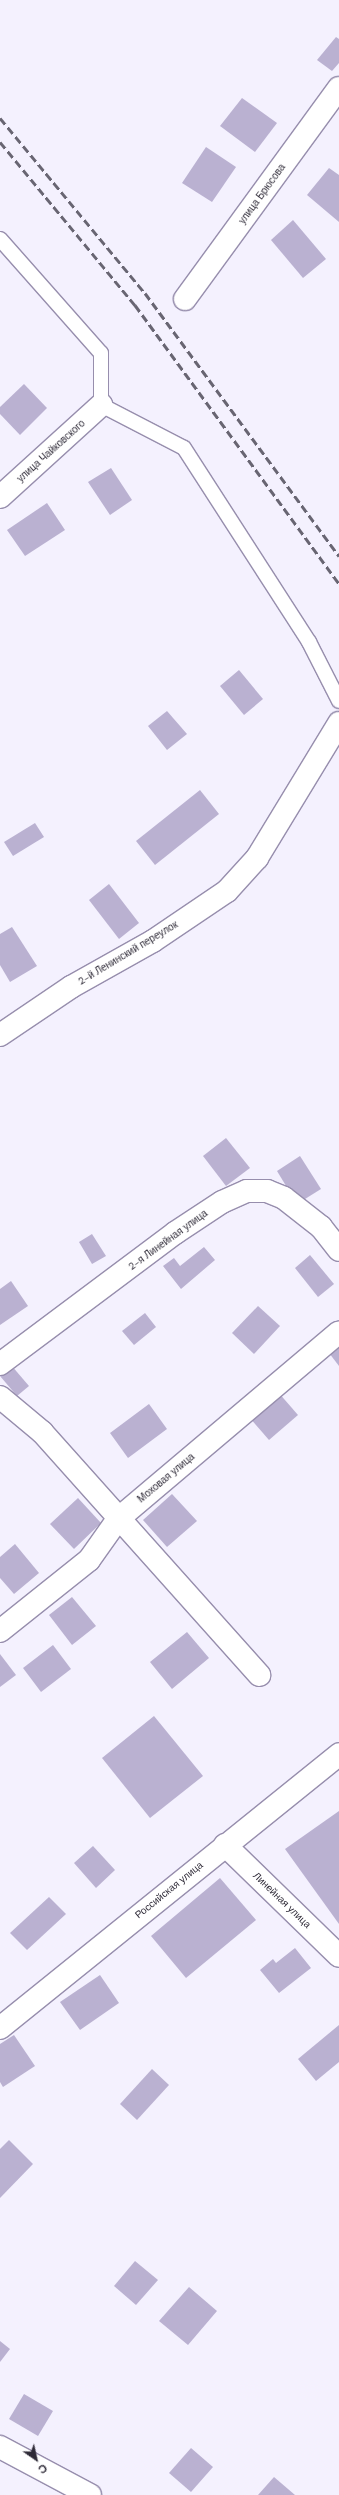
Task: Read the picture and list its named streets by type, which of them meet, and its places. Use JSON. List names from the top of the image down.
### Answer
{
  "streets": {
    "street": [
      "улица Брюсова",
      "улица Чайковского",
      "2-й Ленинский переулок",
      "2-я Линейная улица",
      "Моховая улица",
      "Российская улица",
      "Линейная улица"
    ]
  },
  "crossings": [
    ["Российская улица", "Линейная улица"]
  ],
  "north": "bottom right"
}
